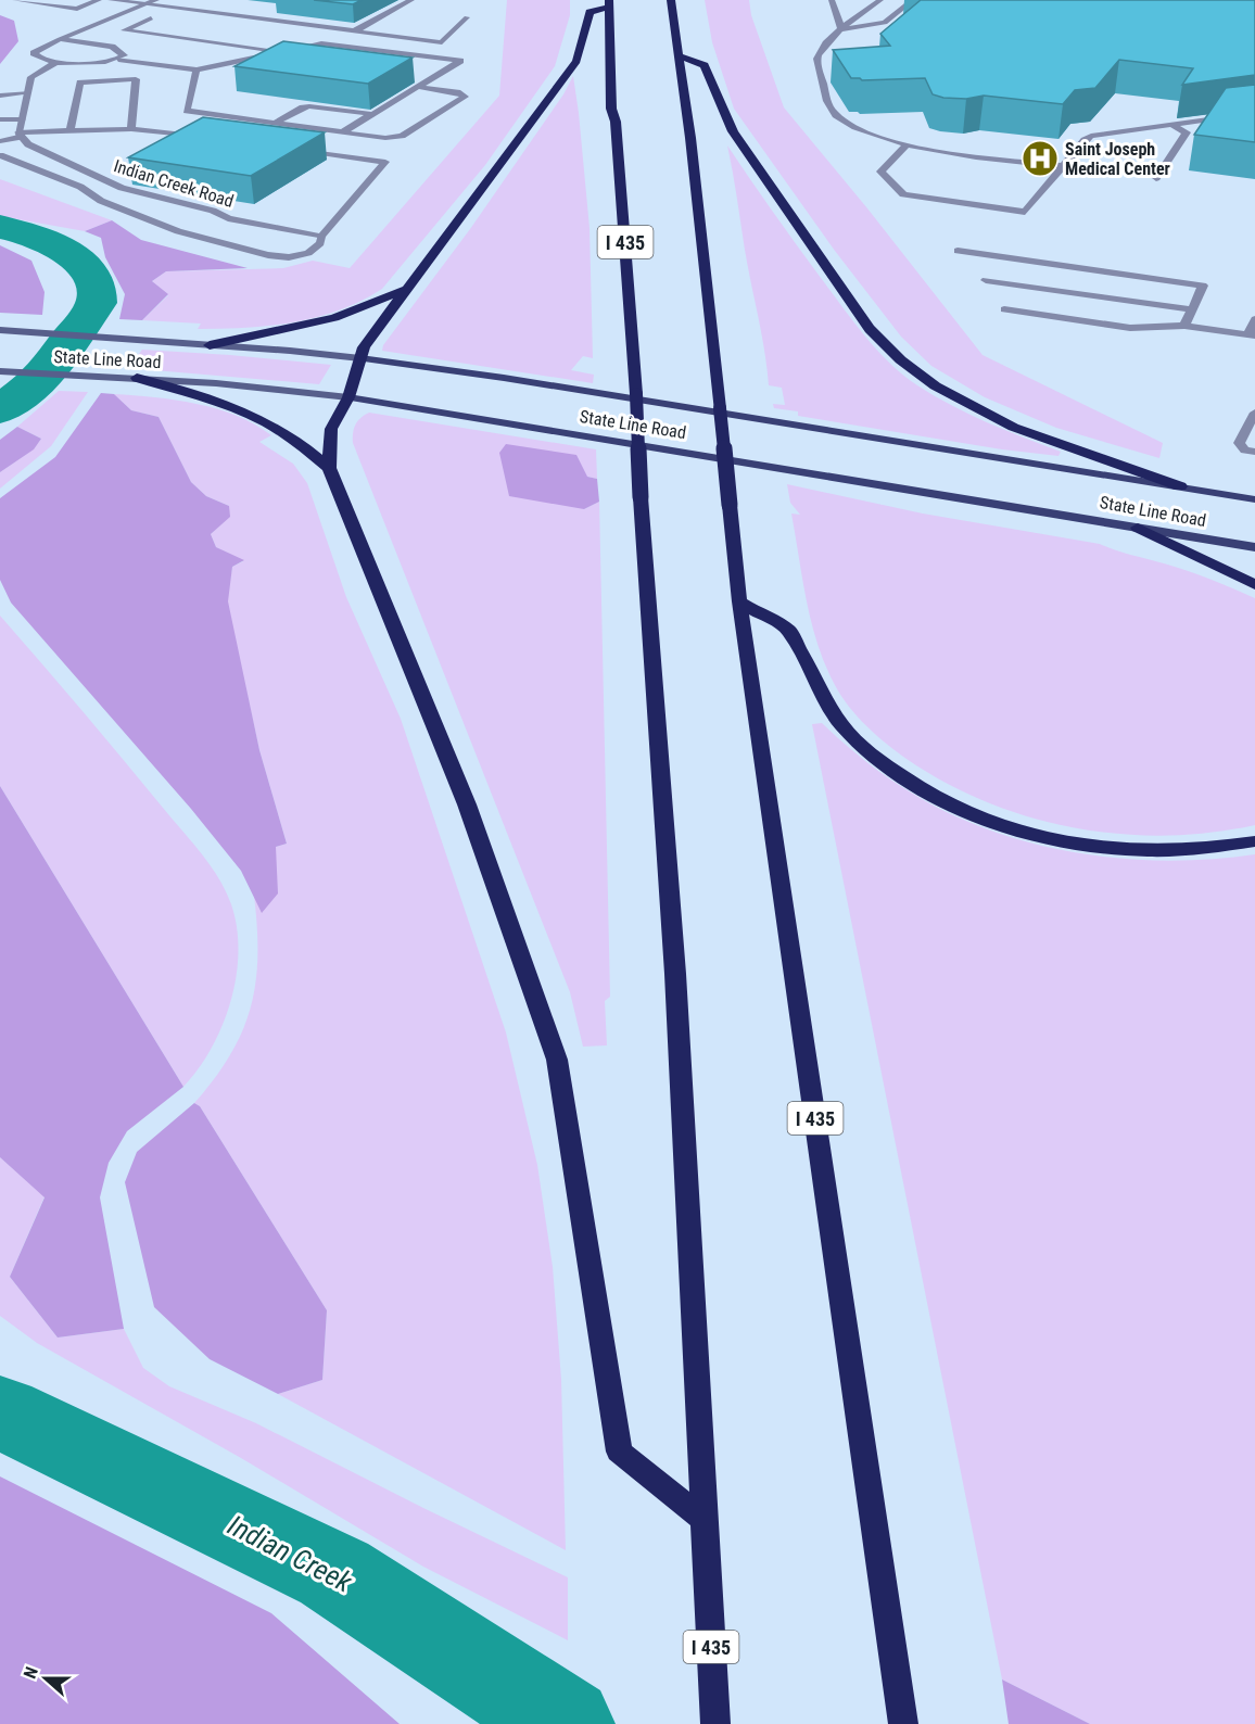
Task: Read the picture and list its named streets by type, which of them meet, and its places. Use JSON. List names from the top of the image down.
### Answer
{
  "streets": {
    "highway": ["I 435"],
    "main road": ["State Line Road"],
    "street": ["Indian Creek Road"]
  },
  "water": ["Indian Creek"],
  "places": {
    "hospital": ["Saint Joseph Medical Center"]
  },
  "north": "left"
}
